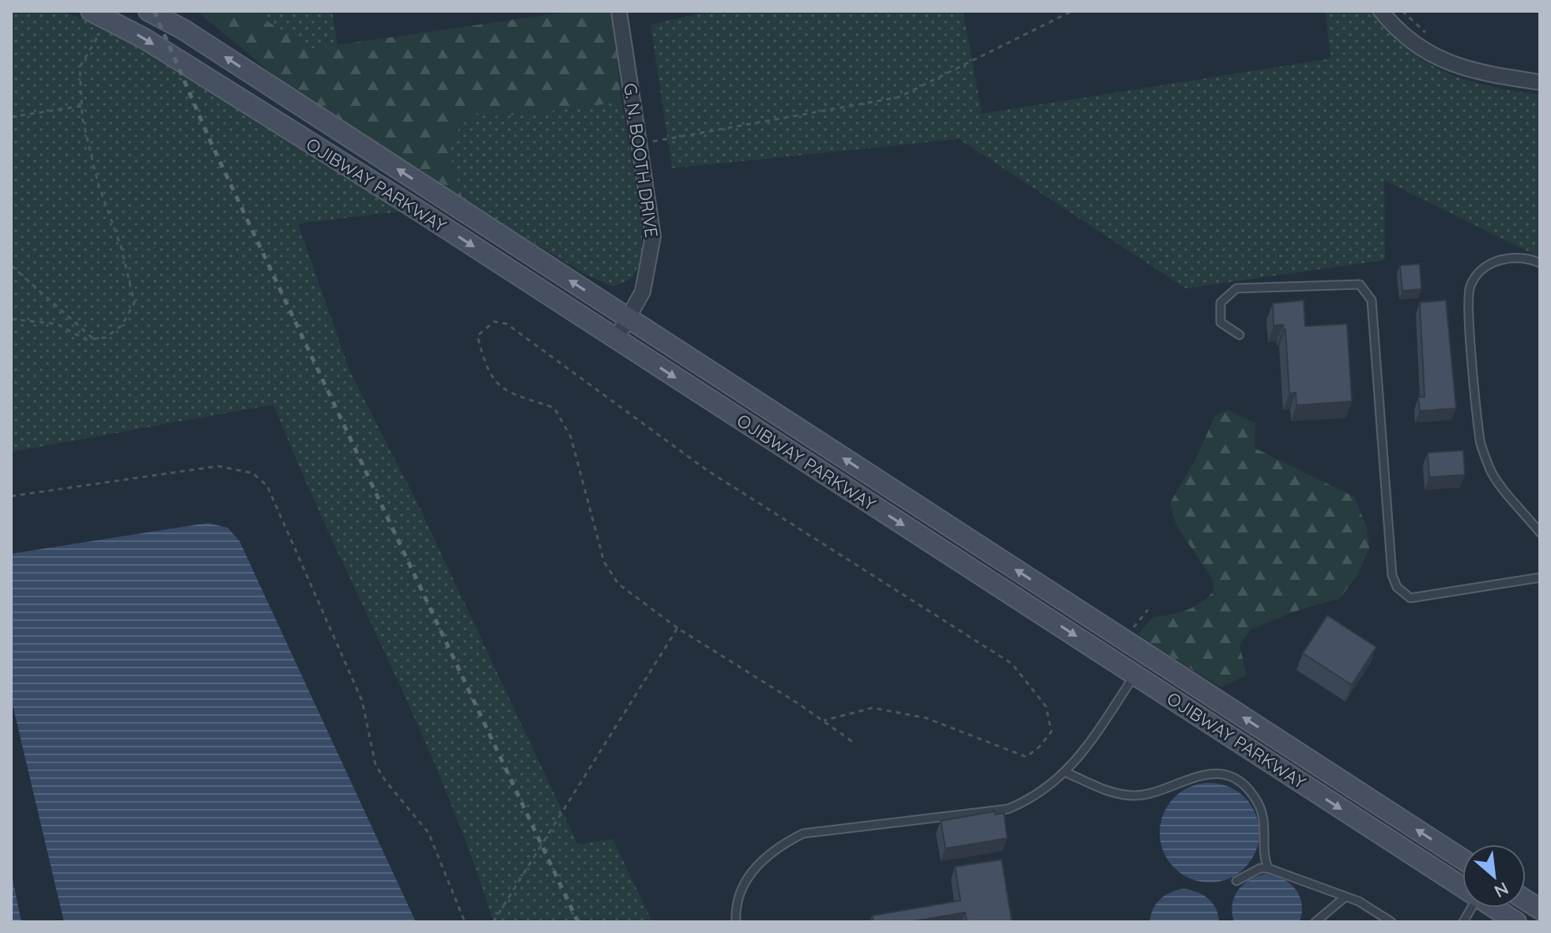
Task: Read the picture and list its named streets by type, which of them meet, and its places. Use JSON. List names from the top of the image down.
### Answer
{
  "streets": {
    "main road": ["OJIBWAY PARKWAY"],
    "street": ["G. N. BOOTH DRIVE"]
  },
  "crossings": [
    ["G. N. BOOTH DRIVE", "OJIBWAY PARKWAY"]
  ],
  "north": "bottom right"
}
